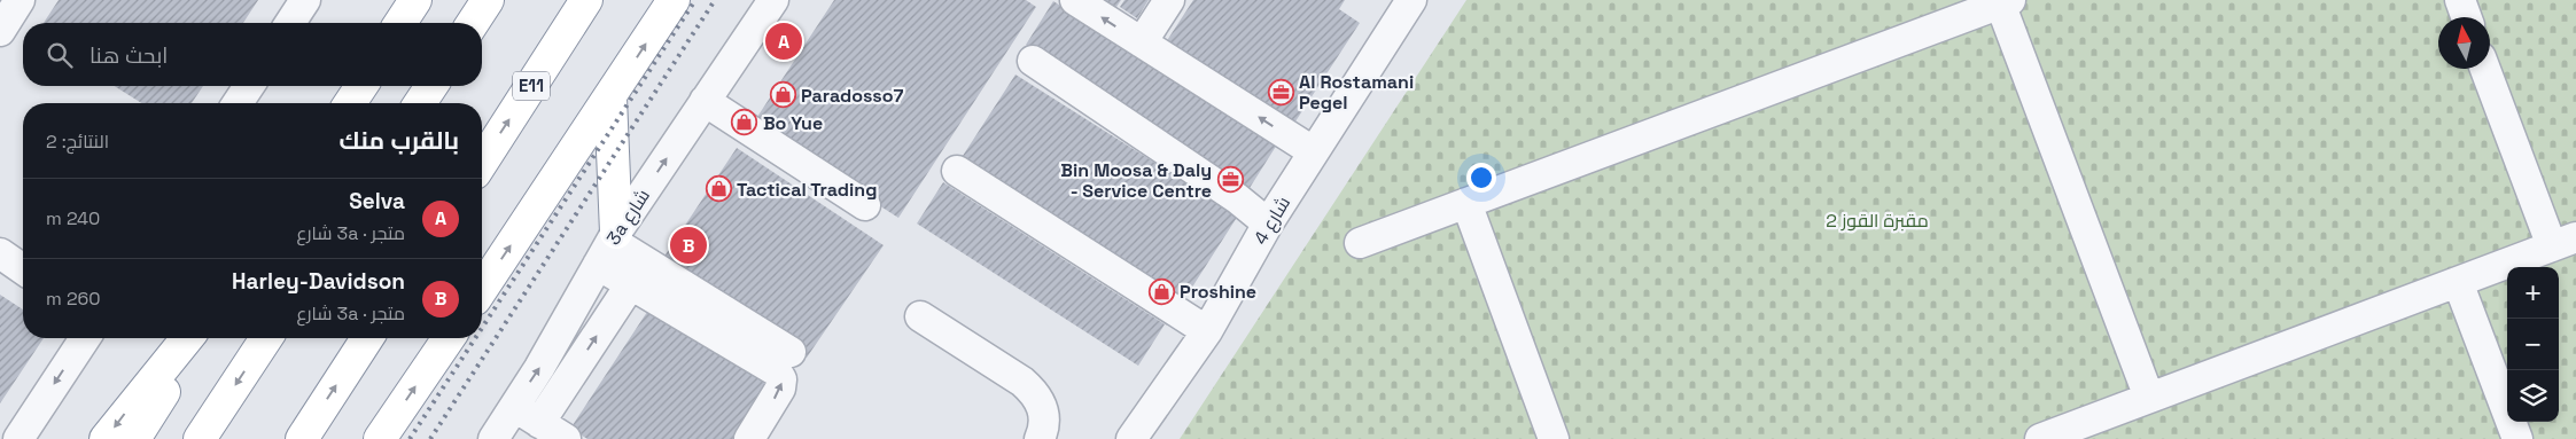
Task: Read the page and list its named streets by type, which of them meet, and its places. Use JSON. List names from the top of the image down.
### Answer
{
  "streets": {
    "highway": ["E11"],
    "street": ["3a شارع", "شارع 4"]
  },
  "parks": ["مقبرة القوز 2"],
  "places": {
    "office": ["Al Rostamani Pegel", "Bin Moosa & Daly - Service Centre"],
    "shop": [
      "Paradosso7",
      "Bo Yue",
      "Tactical Trading",
      "Proshine"
    ]
  },
  "north": "top",
  "page": {
    "pins": ["A", "B"],
    "search": "ابحث هنا",
    "heading": ["بالقرب منك", "النتائج: 2"],
    "list": [
      {
        "mark": "A",
        "name": "Selva",
        "note": "متجر · 3a شارع",
        "value": "240 m"
      },
      {
        "mark": "B",
        "name": "Harley-Davidson",
        "note": "متجر · 3a شارع",
        "value": "260 m"
      }
    ],
    "map_buttons": ["+", "−"]
  }
}
